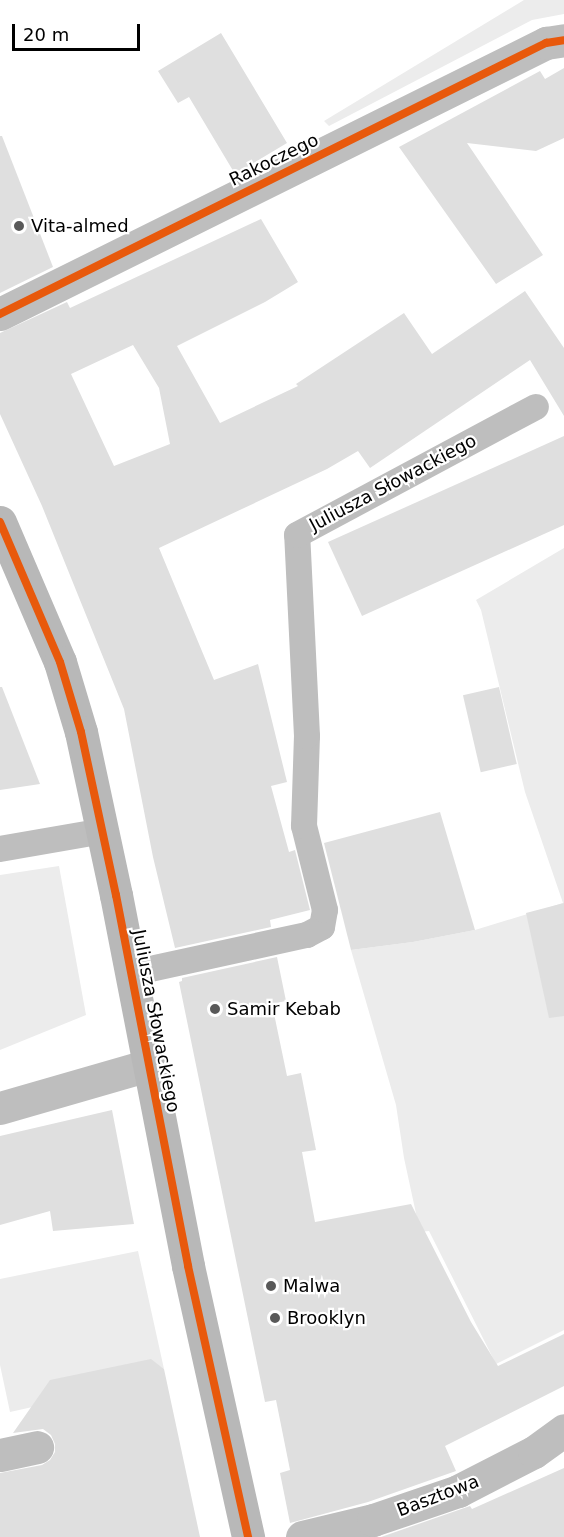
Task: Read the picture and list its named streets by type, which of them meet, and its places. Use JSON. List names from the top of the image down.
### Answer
{
  "streets": {
    "street": ["Rakoczego", "Juliusza Słowackiego", "Basztowa"]
  },
  "places": [
    "Vita-almed",
    "Samir Kebab",
    "Malwa",
    "Brooklyn"
  ],
  "scale_bar": "20 m"
}
